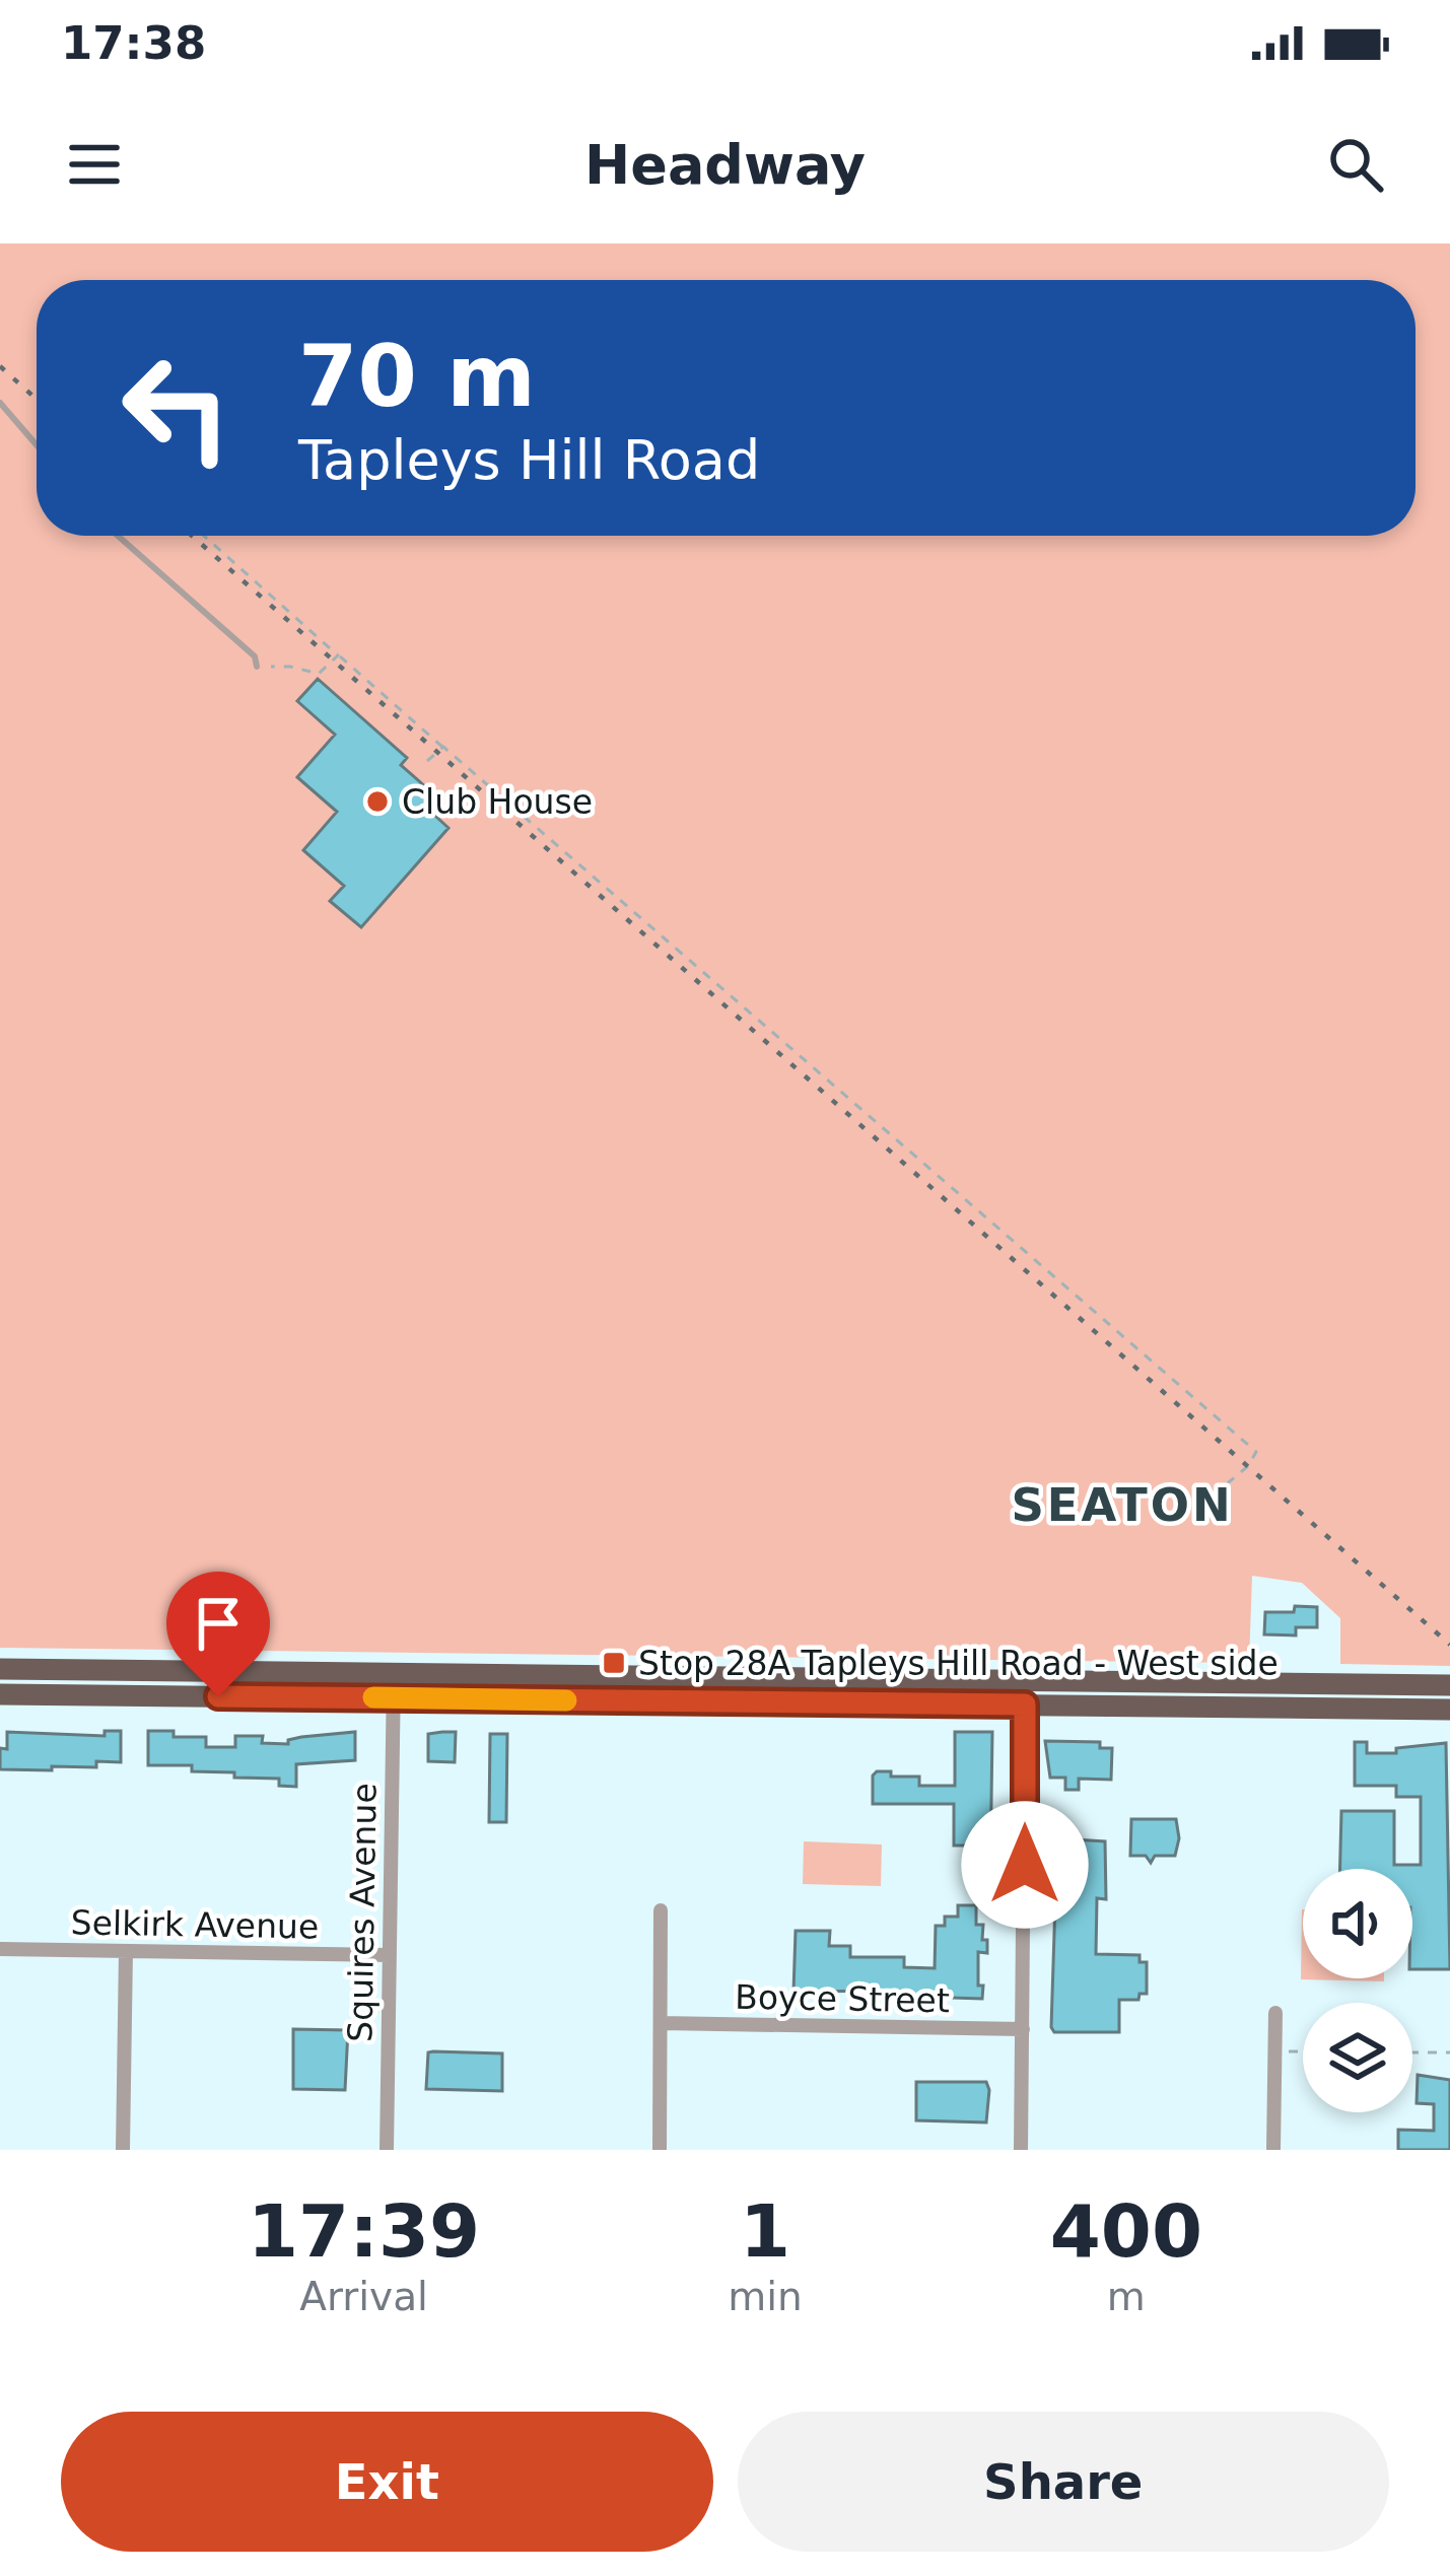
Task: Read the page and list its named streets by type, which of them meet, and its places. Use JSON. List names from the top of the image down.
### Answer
{
  "streets": {
    "street": ["Squires Avenue", "Selkirk Avenue", "Boyce Street"]
  },
  "crossings": [
    ["Squires Avenue", "Selkirk Avenue"]
  ],
  "districts": ["SEATON"],
  "places": {
    "other": ["Club House"],
    "transit": ["Stop 28A Tapleys Hill Road - West side"]
  },
  "page": {
    "status": "17:38",
    "header": "Headway",
    "turn": ["70 m", "Tapleys Hill Road"],
    "eta": [
      "17:39",
      "Arrival",
      "1",
      "min",
      "400",
      "m"
    ],
    "buttons": ["Exit", "Share"]
  }
}
